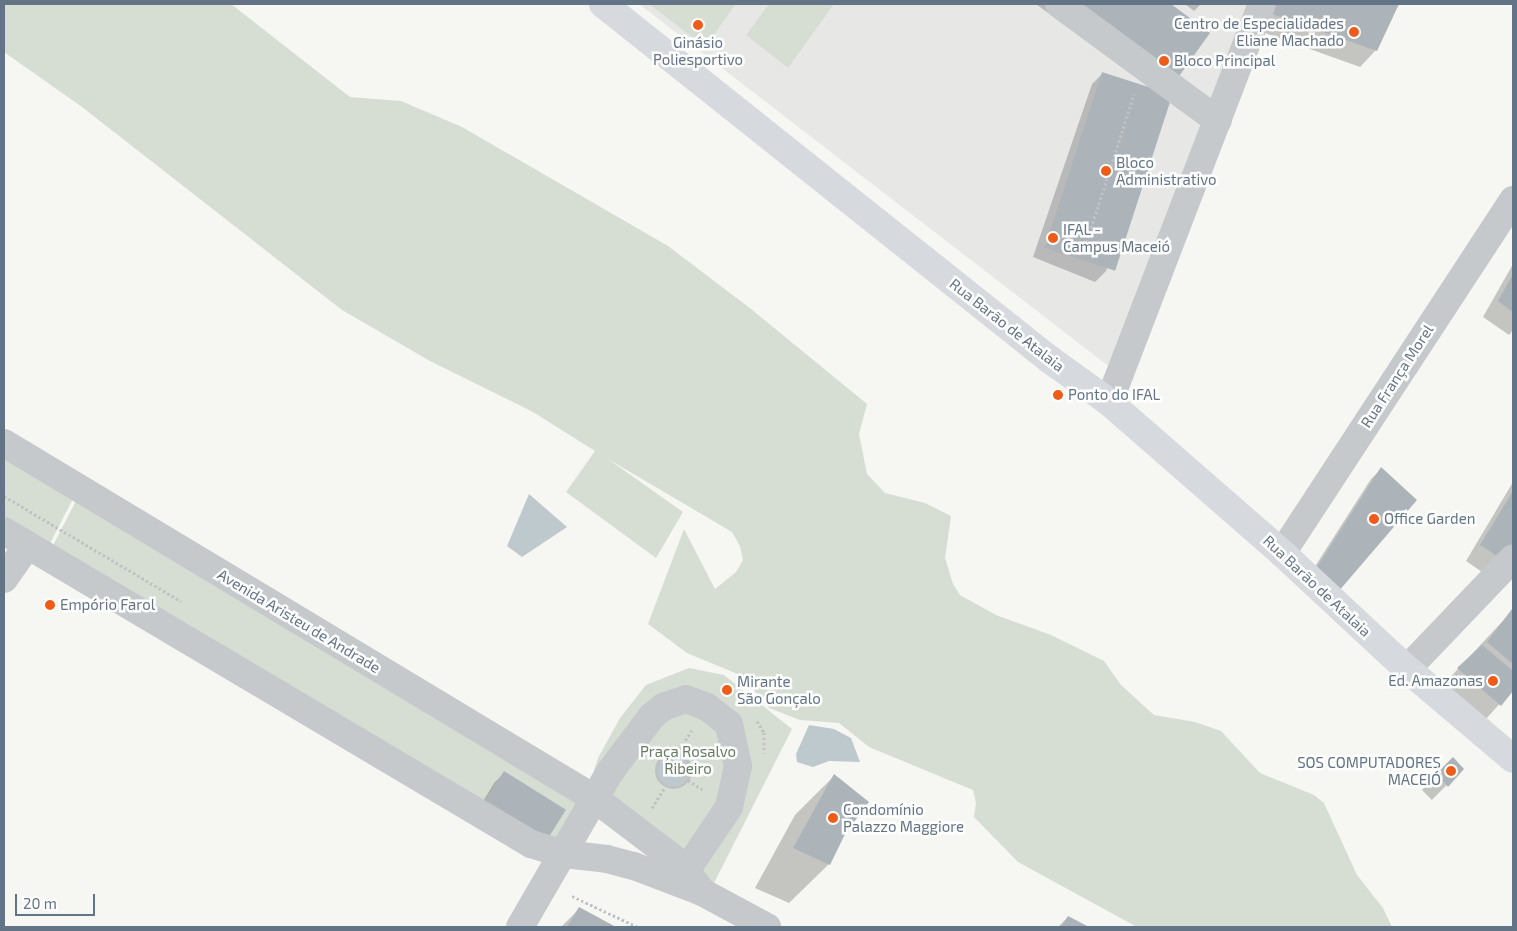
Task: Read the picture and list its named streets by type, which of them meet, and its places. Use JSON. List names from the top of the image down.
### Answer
{
  "streets": {
    "main road": ["Rua Barão de Atalaia"],
    "street": ["Rua França Morel", "Avenida Aristeu de Andrade"]
  },
  "crossings": [
    ["Rua Barão de Atalaia", "Rua França Morel"]
  ],
  "parks": ["Praça Rosalvo Ribeiro"],
  "places": [
    "Ginásio Poliesportivo",
    "Centro de Especialidades Eliane Machado",
    "Bloco Principal",
    "Bloco Administrativo",
    "IFAL - Campus Maceió",
    "Ponto do IFAL",
    "Office Garden",
    "Empório Farol",
    "Ed. Amazonas",
    "Mirante São Gonçalo",
    "SOS COMPUTADORES MACEIÓ",
    "Condomínio Palazzo Maggiore"
  ],
  "scale_bar": "20 m"
}
